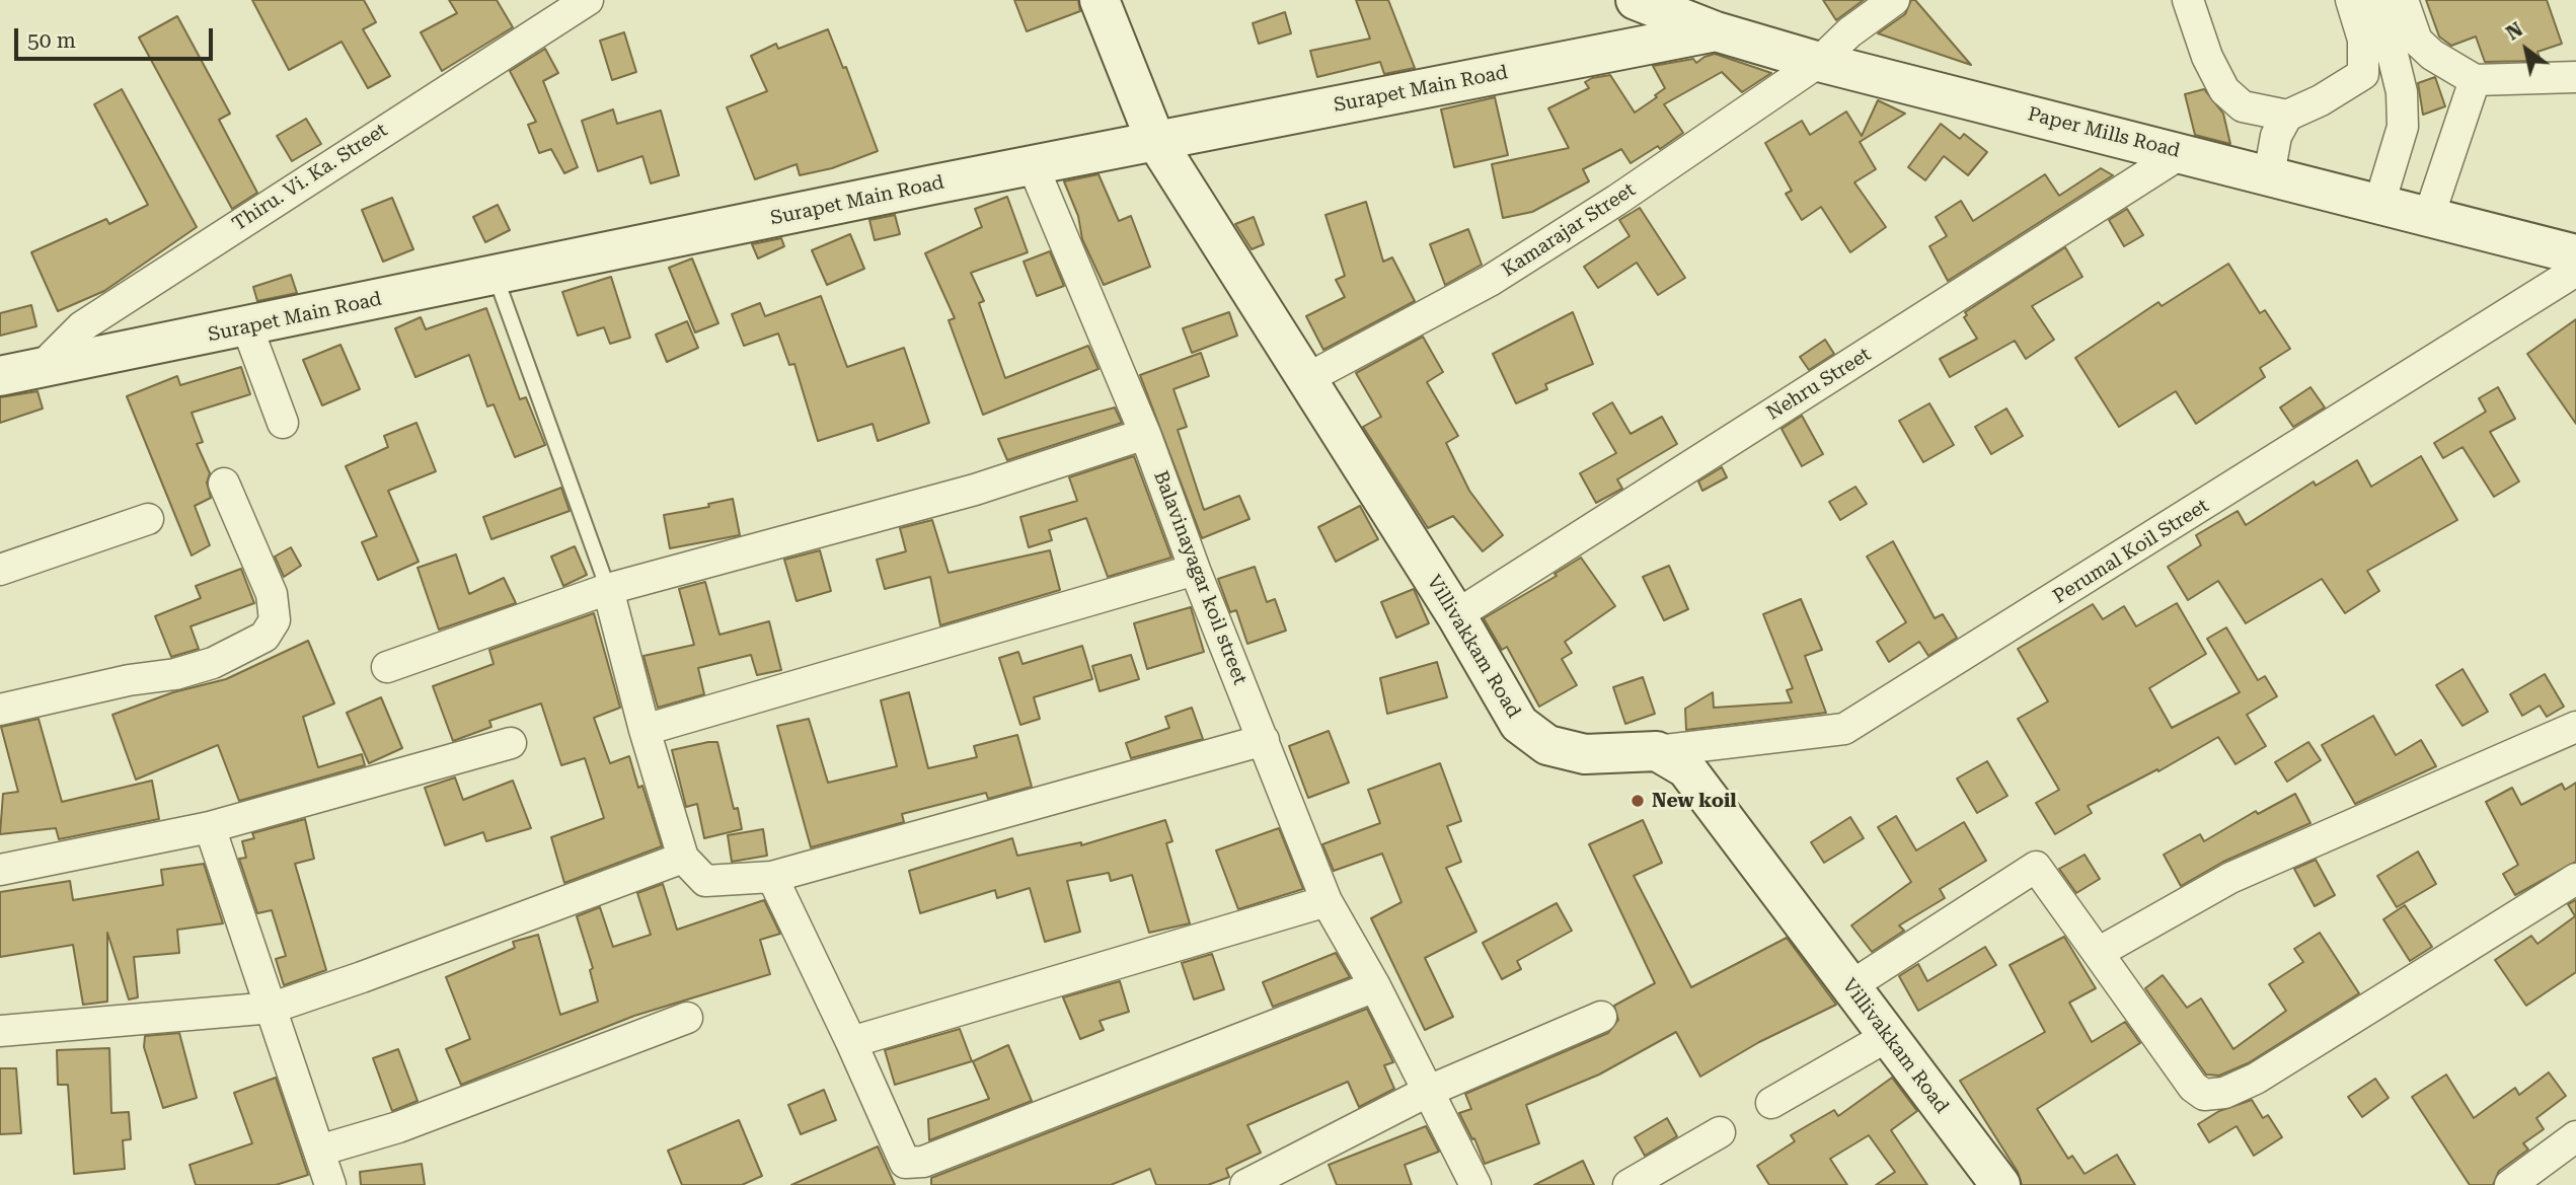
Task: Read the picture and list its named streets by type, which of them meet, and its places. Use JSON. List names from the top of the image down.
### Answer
{
  "streets": {
    "main road": ["Surapet Main Road", "Paper Mills Road", "Villivakkam Road"],
    "street": [
      "Thiru. Vi. Ka. Street",
      "Kamarajar Street",
      "Nehru Street",
      "Perumal Koil Street",
      "Balavinayagar koil street"
    ]
  },
  "crossings": [
    ["Surapet Main Road", "Paper Mills Road"],
    ["Surapet Main Road", "Thiru. Vi. Ka. Street"],
    ["Surapet Main Road", "Balavinayagar koil street"],
    ["Surapet Main Road", "Villivakkam Road"],
    ["Paper Mills Road", "Kamarajar Street"],
    ["Paper Mills Road", "Nehru Street"],
    ["Kamarajar Street", "Villivakkam Road"],
    ["Nehru Street", "Villivakkam Road"],
    ["Perumal Koil Street", "Villivakkam Road"]
  ],
  "places": ["New koil"],
  "scale_bar": "50 m",
  "north": "top left"
}
